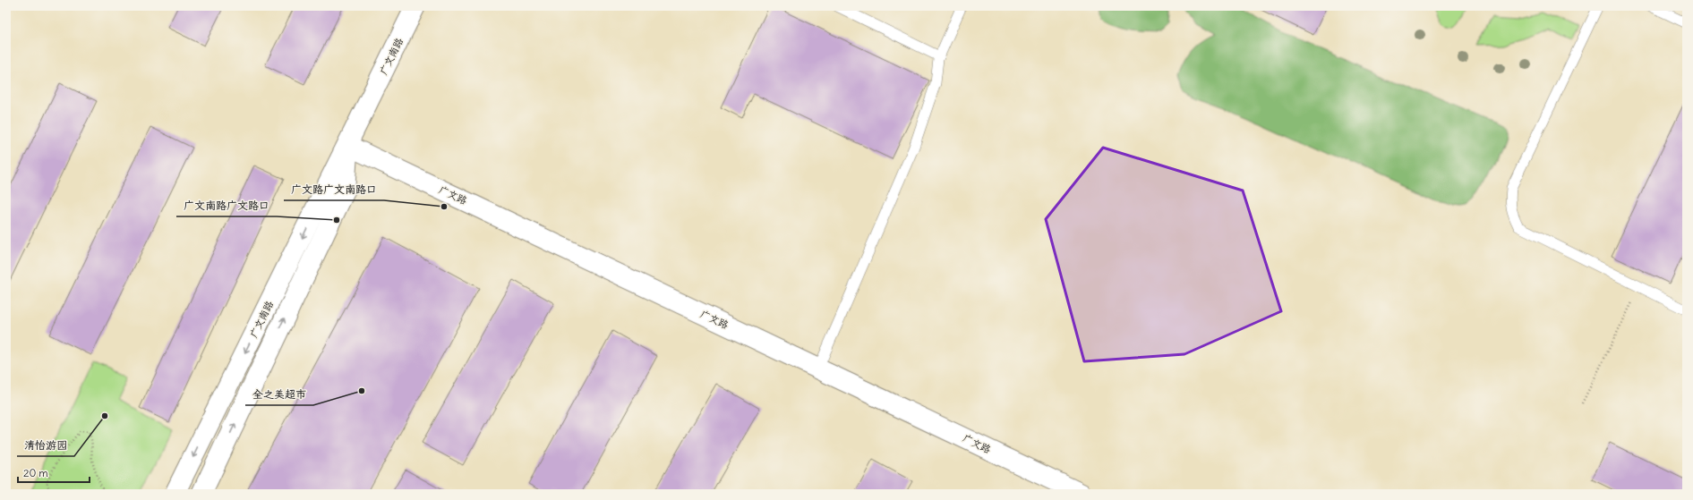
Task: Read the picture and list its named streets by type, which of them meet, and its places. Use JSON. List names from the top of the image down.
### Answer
{
  "streets": {
    "street": ["广文南路", "广文路"]
  },
  "crossings": [
    ["广文南路", "广文路"]
  ],
  "places": [
    "广文路广文南路口",
    "广文南路广文路口",
    "全之美超市",
    "清怡游园"
  ],
  "scale_bar": "20 m"
}
